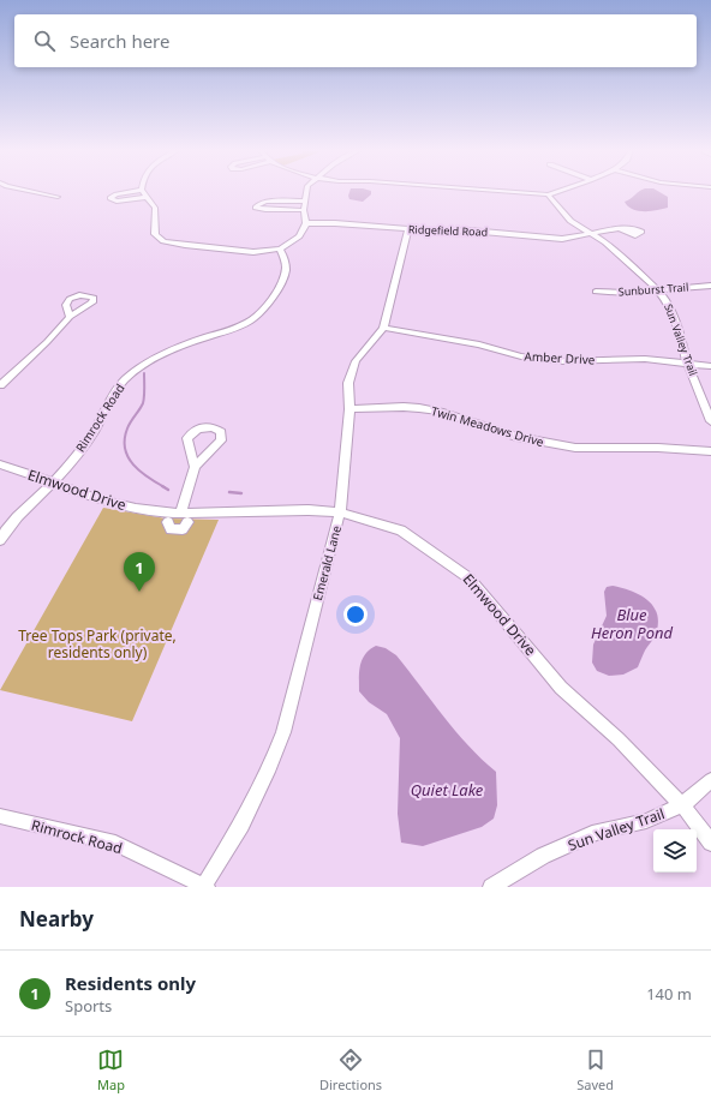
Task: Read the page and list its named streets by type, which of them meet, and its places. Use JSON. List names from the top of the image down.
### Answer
{
  "streets": {
    "street": [
      "Ridgefield Road",
      "Sunburst Trail",
      "Sun Valley Trail",
      "Amber Drive",
      "Rimrock Road",
      "Twin Meadows Drive",
      "Elmwood Drive",
      "Emerald Lane"
    ]
  },
  "crossings": [
    ["Ridgefield Road", "Sun Valley Trail"],
    ["Ridgefield Road", "Emerald Lane"],
    ["Sunburst Trail", "Sun Valley Trail"],
    ["Sun Valley Trail", "Amber Drive"],
    ["Sun Valley Trail", "Elmwood Drive"],
    ["Amber Drive", "Emerald Lane"],
    ["Rimrock Road", "Elmwood Drive"],
    ["Rimrock Road", "Emerald Lane"],
    ["Twin Meadows Drive", "Emerald Lane"],
    ["Elmwood Drive", "Emerald Lane"]
  ],
  "water": ["Blue Heron Pond", "Quiet Lake"],
  "parks": ["Tree Tops Park (private, residents only)"],
  "page": {
    "search": "Search here",
    "pins": "1",
    "heading": "Nearby",
    "list": [
      {
        "mark": "1",
        "name": "Residents only",
        "note": "Sports",
        "value": "140 m"
      }
    ],
    "nav": ["Map", "Directions", "Saved"]
  }
}
